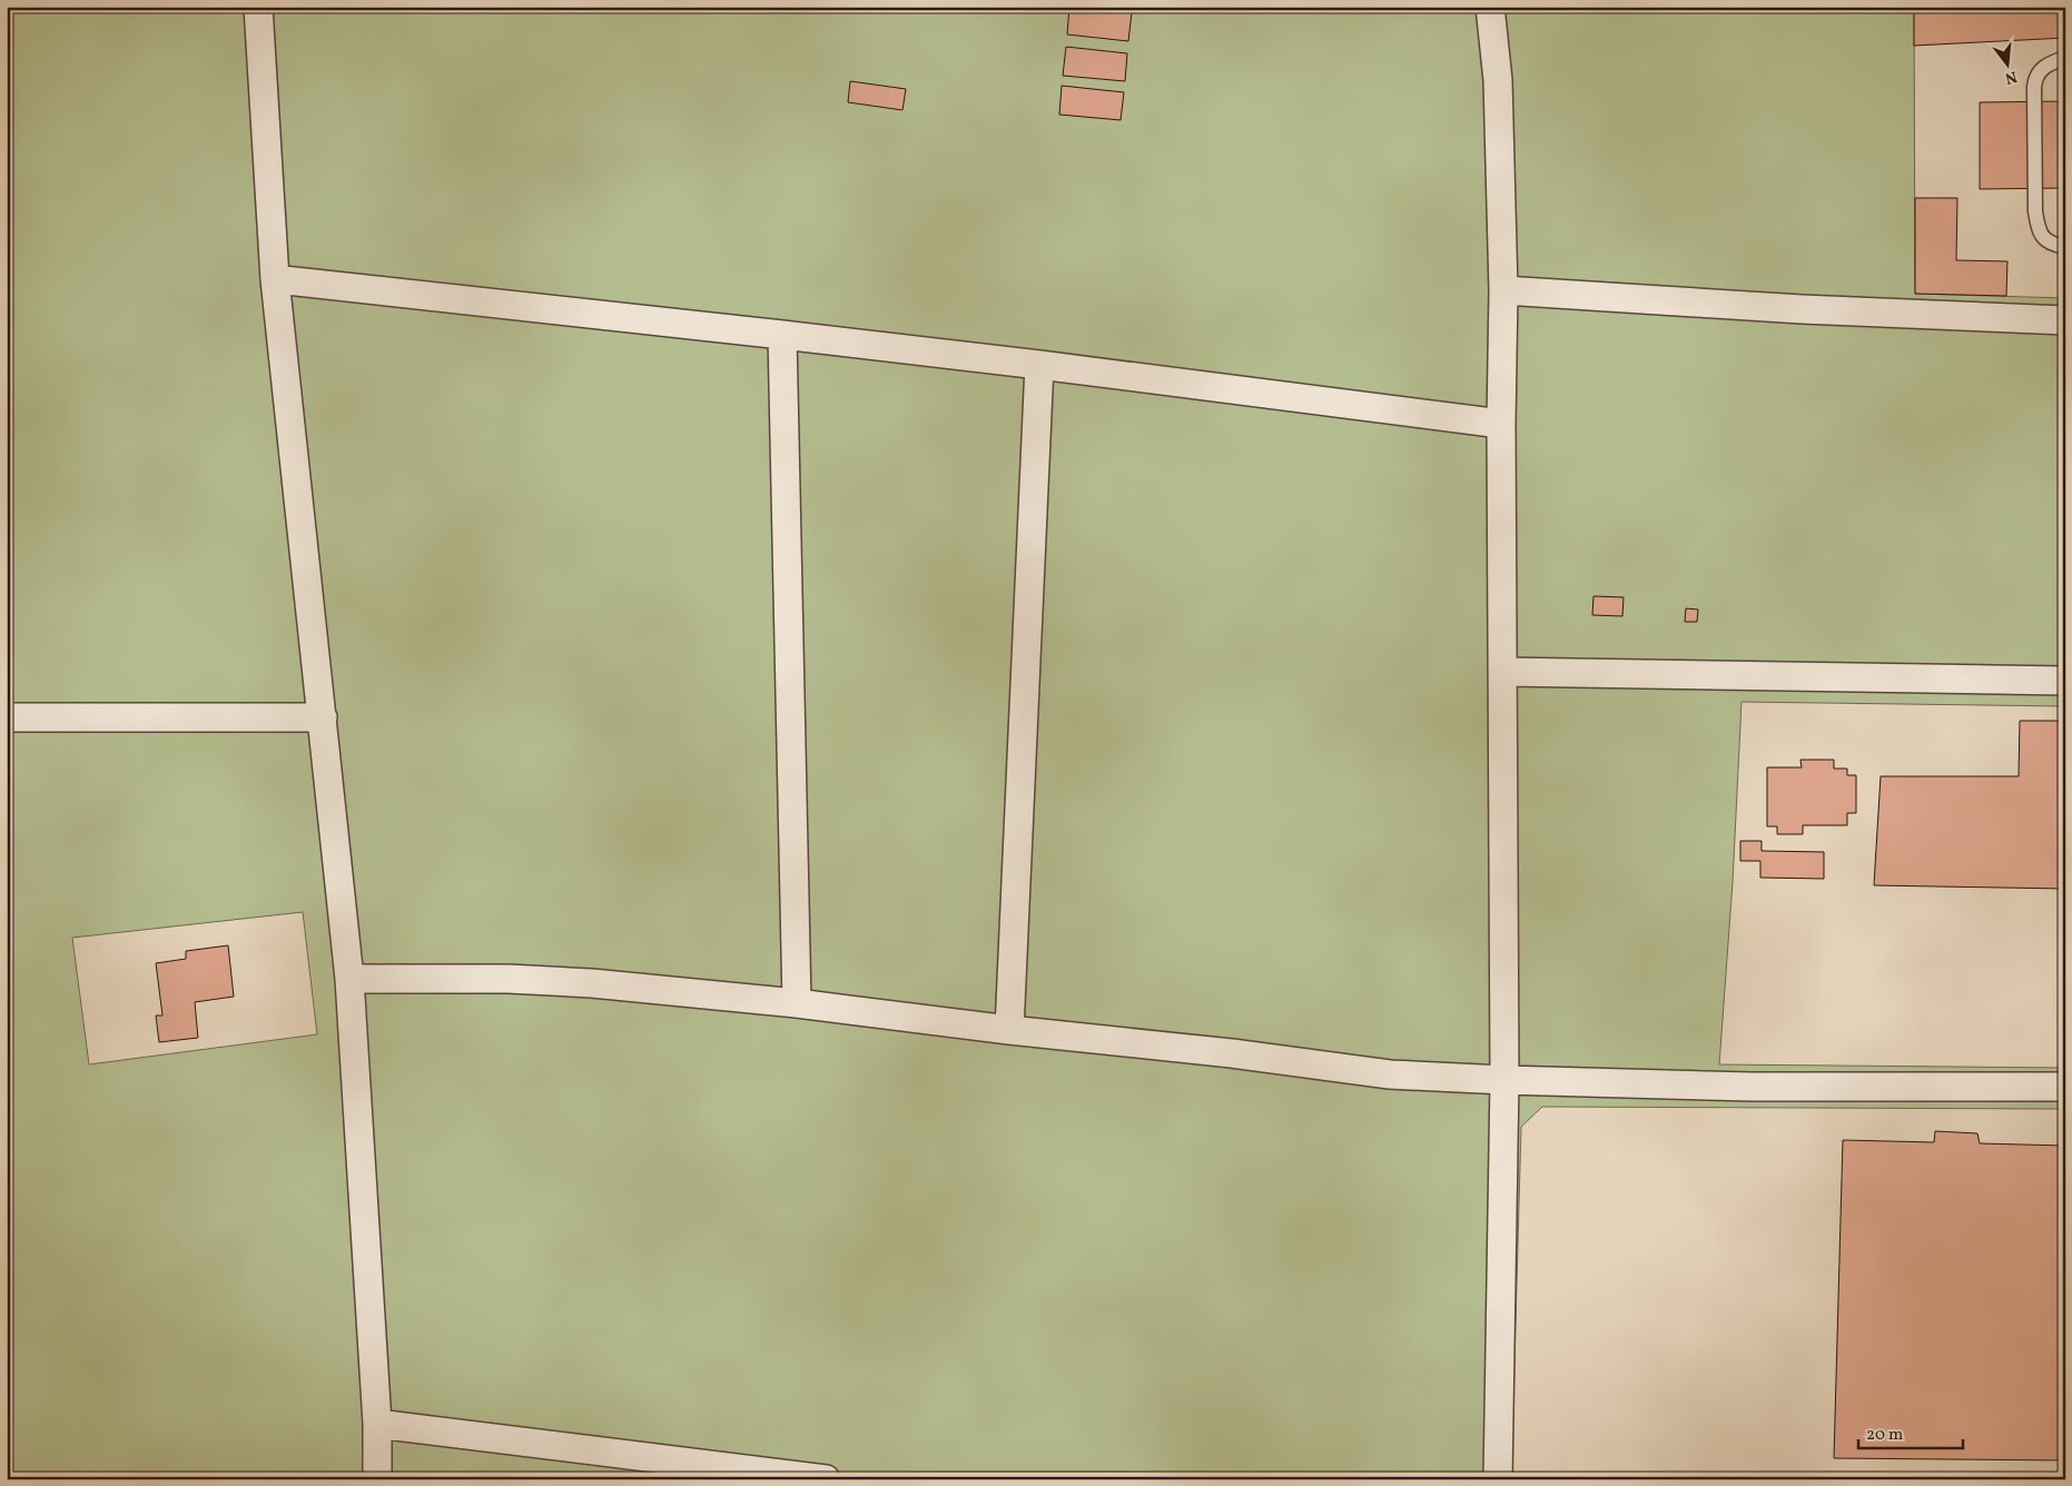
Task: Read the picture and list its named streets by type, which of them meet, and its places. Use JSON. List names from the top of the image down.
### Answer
{
  "scale_bar": "20 m",
  "north": "bottom"
}
